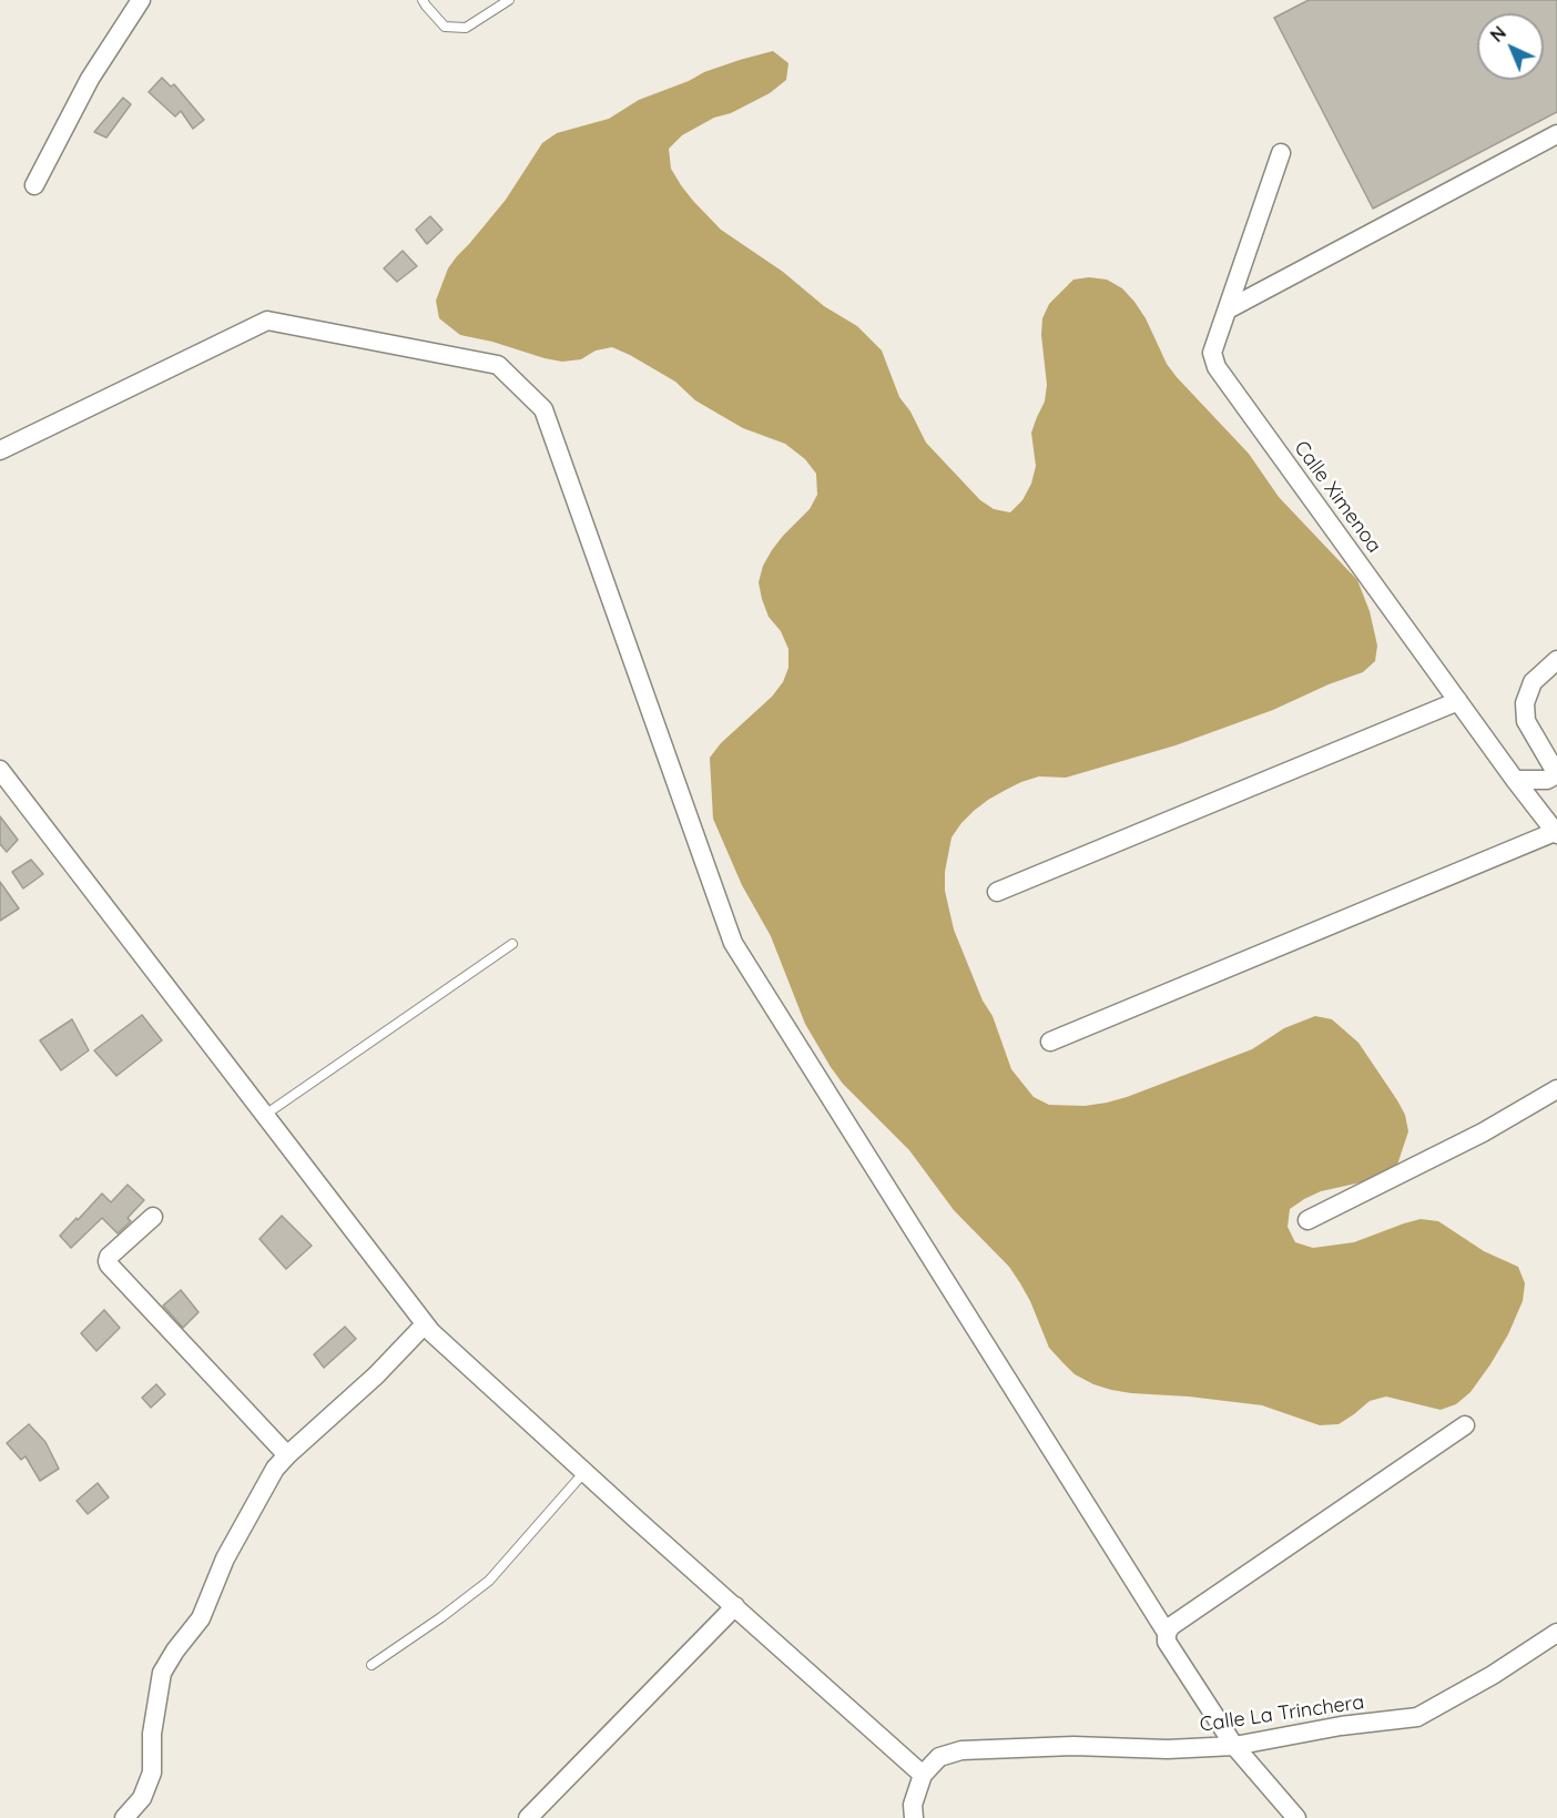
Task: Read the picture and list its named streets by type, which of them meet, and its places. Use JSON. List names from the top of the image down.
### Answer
{
  "streets": {
    "street": ["Calle Ximenoa", "Calle La Trinchera"]
  },
  "north": "top left"
}
